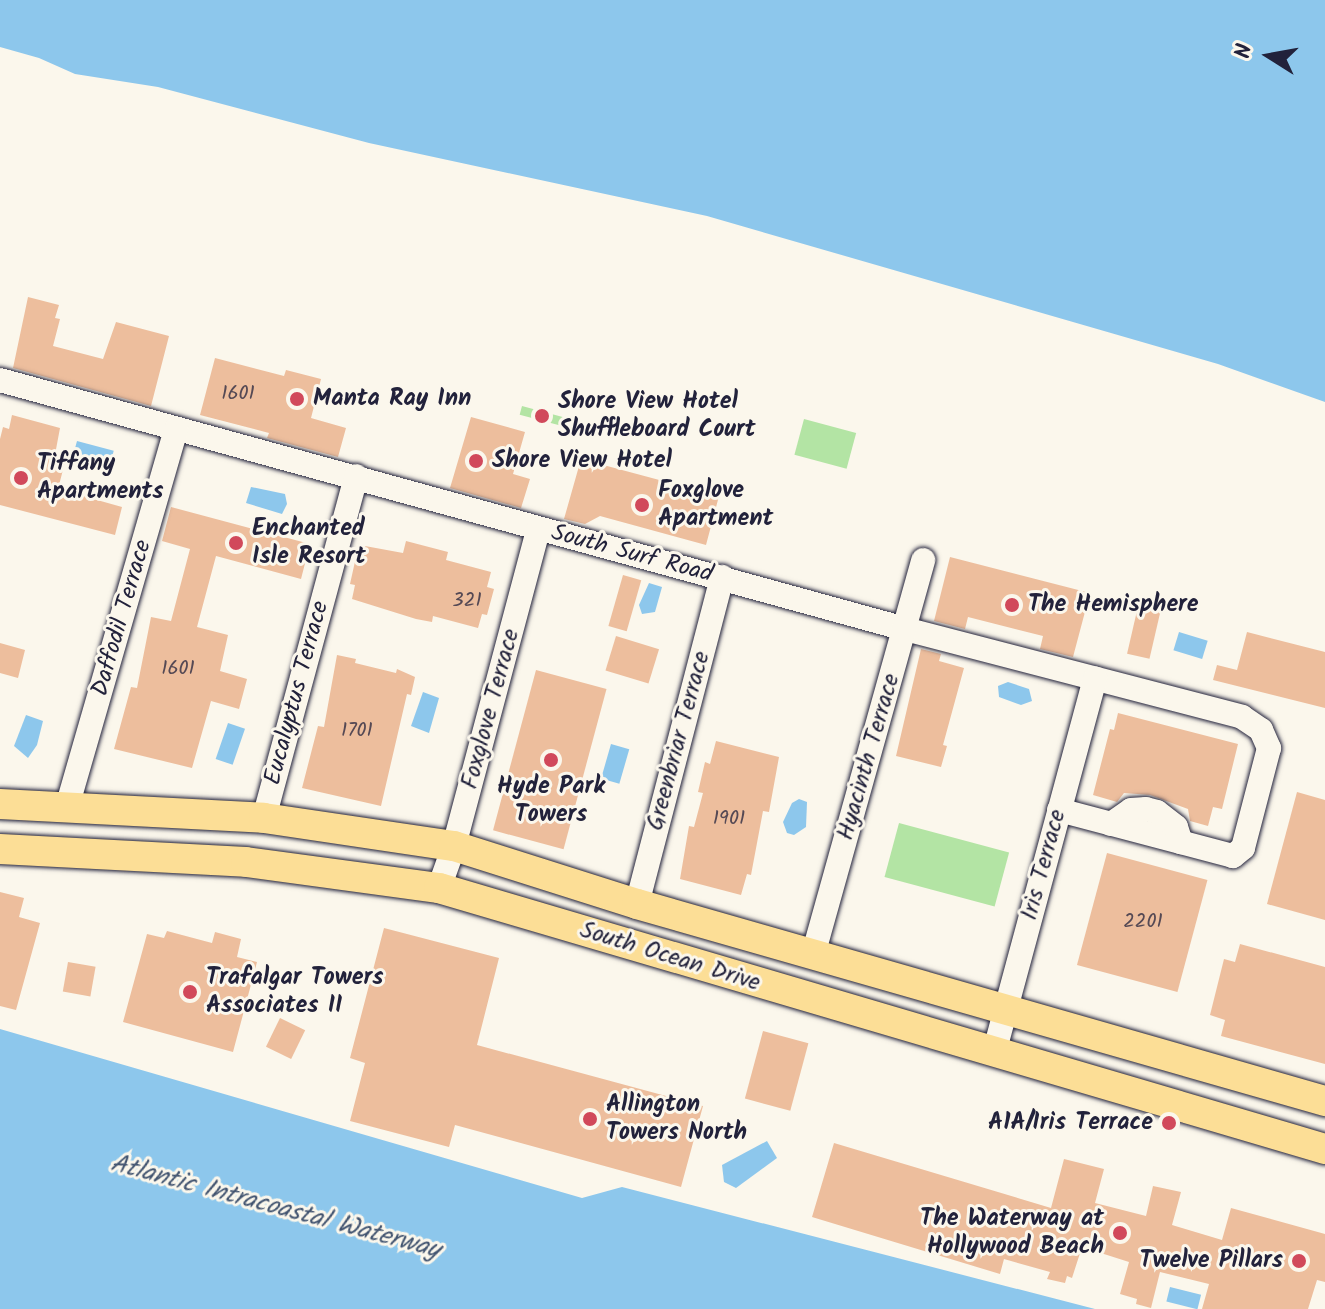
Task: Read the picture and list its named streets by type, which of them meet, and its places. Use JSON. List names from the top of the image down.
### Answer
{
  "streets": {
    "main road": ["South Ocean Drive"],
    "street": [
      "South Surf Road",
      "Daffodil Terrace",
      "Eucalyptus Terrace",
      "Foxglove Terrace",
      "Greenbriar Terrace",
      "Hyacinth Terrace",
      "Iris Terrace"
    ]
  },
  "crossings": [
    ["South Surf Road", "Daffodil Terrace"],
    ["South Surf Road", "Eucalyptus Terrace"],
    ["South Surf Road", "Foxglove Terrace"],
    ["South Surf Road", "Greenbriar Terrace"],
    ["South Surf Road", "Hyacinth Terrace"],
    ["South Surf Road", "Iris Terrace"],
    ["Daffodil Terrace", "South Ocean Drive"],
    ["Eucalyptus Terrace", "South Ocean Drive"],
    ["Foxglove Terrace", "South Ocean Drive"],
    ["Greenbriar Terrace", "South Ocean Drive"],
    ["Hyacinth Terrace", "South Ocean Drive"],
    ["Iris Terrace", "South Ocean Drive"]
  ],
  "water": ["Atlantic Intracoastal Waterway"],
  "places": [
    "Manta Ray Inn",
    "Shore View Hotel Shuffleboard Court",
    "Shore View Hotel",
    "Tiffany Apartments",
    "Foxglove Apartment",
    "Enchanted Isle Resort",
    "The Hemisphere",
    "Hyde Park Towers",
    "Trafalgar Towers Associates II",
    "Allington Towers North",
    "A1A/Iris Terrace",
    "The Waterway at Hollywood Beach",
    "Twelve Pillars"
  ],
  "house_numbers": [
    "1601",
    "321",
    "1601",
    "1701",
    "1901",
    "2201"
  ],
  "north": "left"
}
